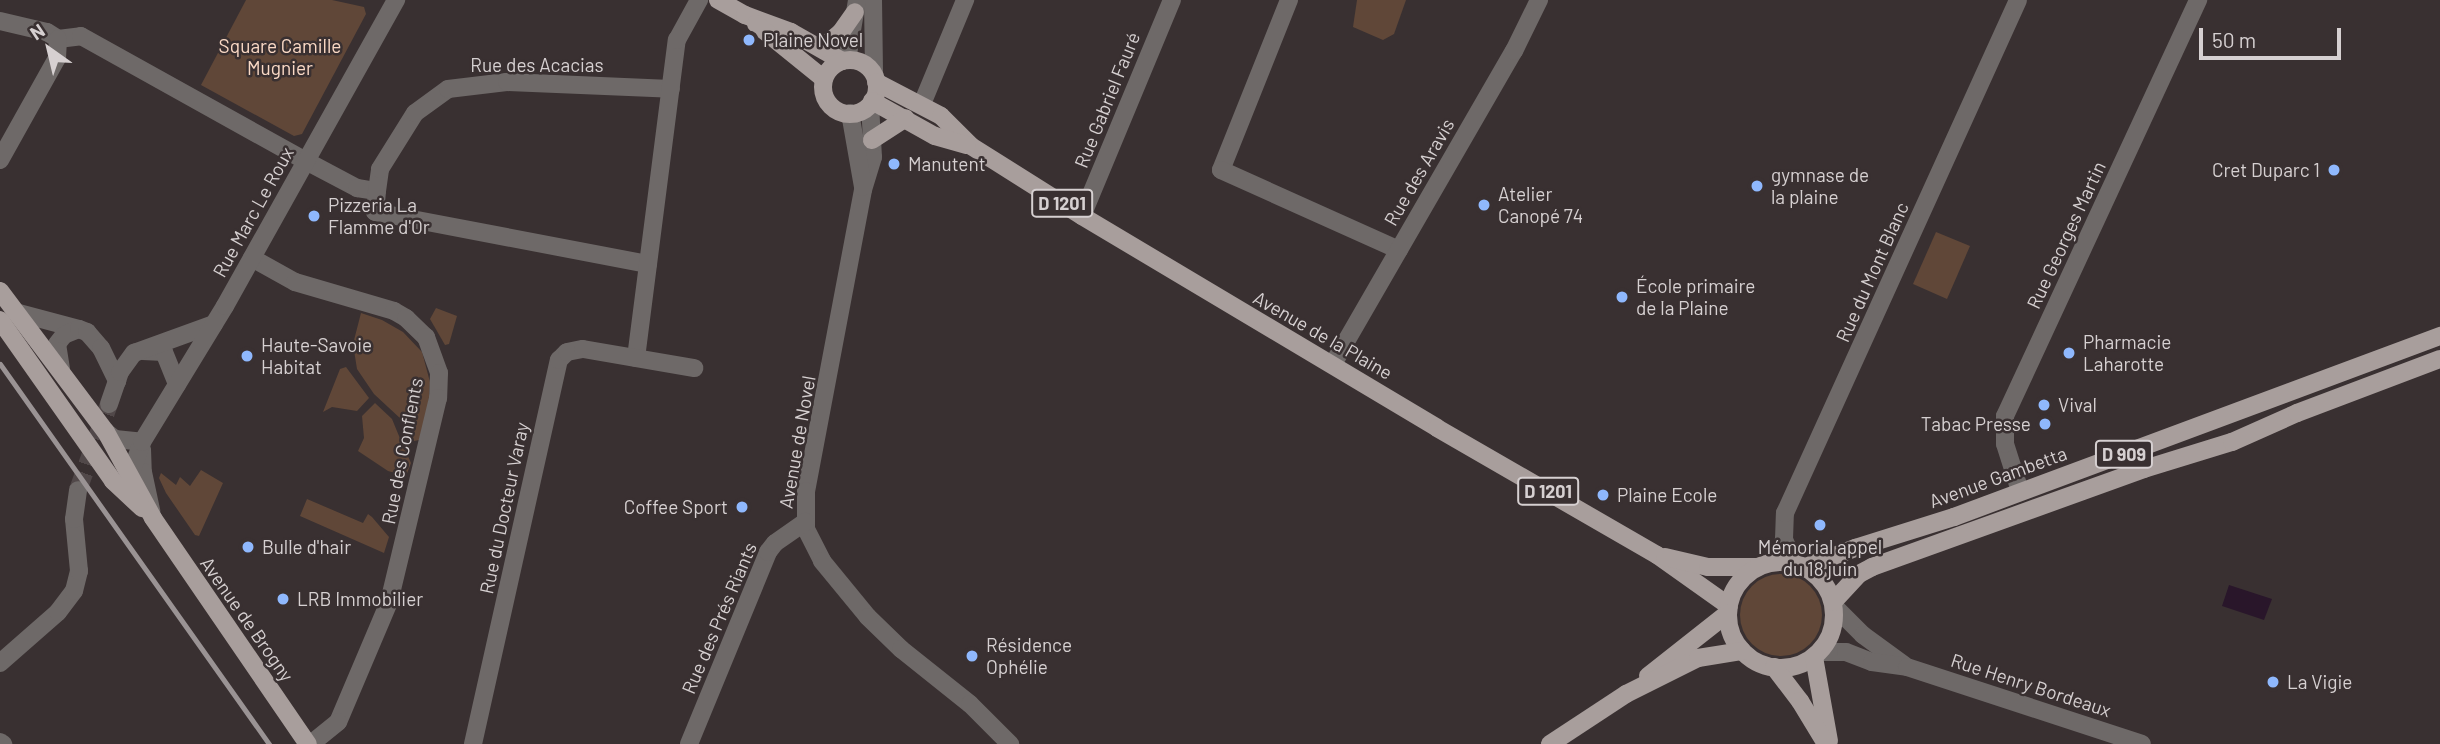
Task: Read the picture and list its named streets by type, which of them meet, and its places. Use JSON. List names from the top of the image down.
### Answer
{
  "streets": {
    "main road": [
      "D 1201",
      "Avenue de la Plaine",
      "D 909",
      "Avenue Gambetta",
      "Avenue de Brogny"
    ],
    "street": [
      "Rue des Acacias",
      "Rue Gabriel Fauré",
      "Rue des Aravis",
      "Rue Marc Le Roux",
      "Rue Georges Martin",
      "Rue du Mont Blanc",
      "Avenue de Novel",
      "Rue des Conflents",
      "Rue du Docteur Varay",
      "Rue des Prés Riants",
      "Rue Henry Bordeaux"
    ]
  },
  "crossings": [
    ["Rue Gabriel Fauré", "Avenue de la Plaine"],
    ["Rue des Aravis", "Avenue de la Plaine"],
    ["Rue Marc Le Roux", "Rue des Conflents"],
    ["Rue Marc Le Roux", "Avenue de Brogny"],
    ["Rue Georges Martin", "Avenue Gambetta"],
    ["Rue du Mont Blanc", "Avenue de la Plaine"],
    ["Rue du Mont Blanc", "D 909"],
    ["Rue du Mont Blanc", "Avenue Gambetta"],
    ["Rue du Mont Blanc", "Rue Henry Bordeaux"],
    ["Avenue de la Plaine", "Avenue de Novel"],
    ["Avenue de la Plaine", "D 909"],
    ["Avenue de la Plaine", "Avenue Gambetta"],
    ["Avenue de la Plaine", "Rue Henry Bordeaux"],
    ["Avenue de Novel", "Rue des Prés Riants"],
    ["Rue des Conflents", "Avenue de Brogny"],
    ["D 909", "Avenue Gambetta"],
    ["D 909", "Rue Henry Bordeaux"],
    ["Avenue Gambetta", "Rue Henry Bordeaux"]
  ],
  "parks": ["Square Camille Mugnier"],
  "places": [
    "Plaine Novel",
    "Manutent",
    "Cret Duparc 1",
    "gymnase de la plaine",
    "Atelier Canopé 74",
    "Pizzeria La Flamme d'Or",
    "École primaire de la Plaine",
    "Pharmacie Laharotte",
    "Haute-Savoie Habitat",
    "Vival",
    "Tabac Presse",
    "Plaine Ecole",
    "Coffee Sport",
    "Mémorial appel du 18 juin",
    "Bulle d'hair",
    "LRB Immobilier",
    "Résidence Ophélie",
    "La Vigie"
  ],
  "scale_bar": "50 m",
  "north": "top left"
}
